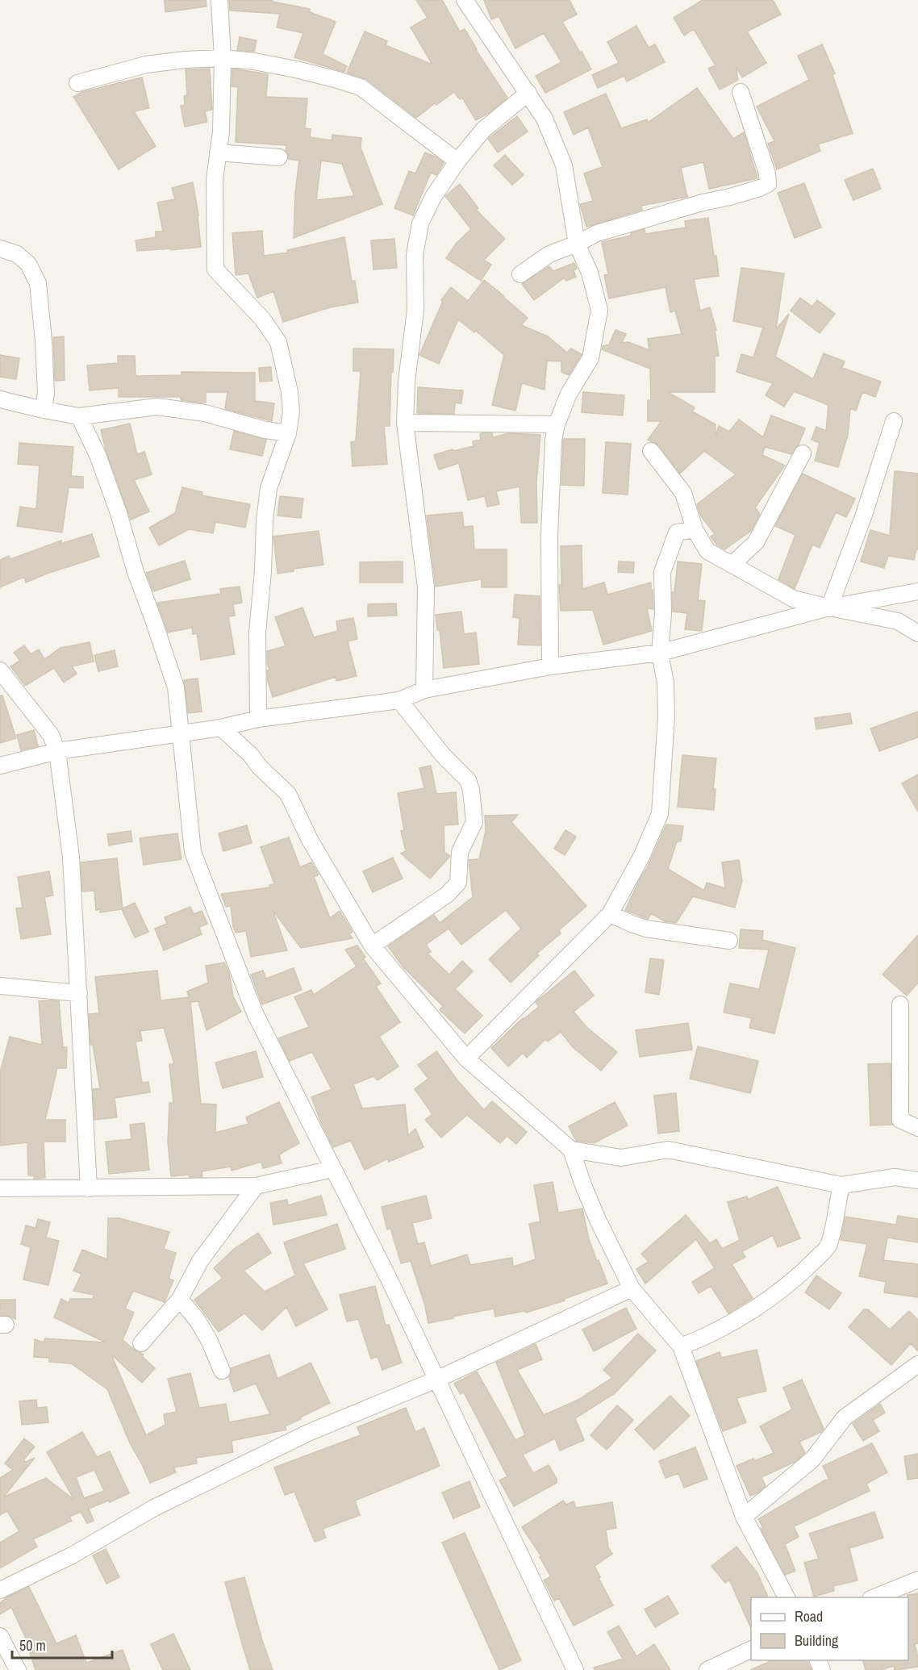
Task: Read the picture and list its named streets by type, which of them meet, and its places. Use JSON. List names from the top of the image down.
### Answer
{
  "legend": ["Road", "Building"],
  "scale_bar": "50 m"
}
